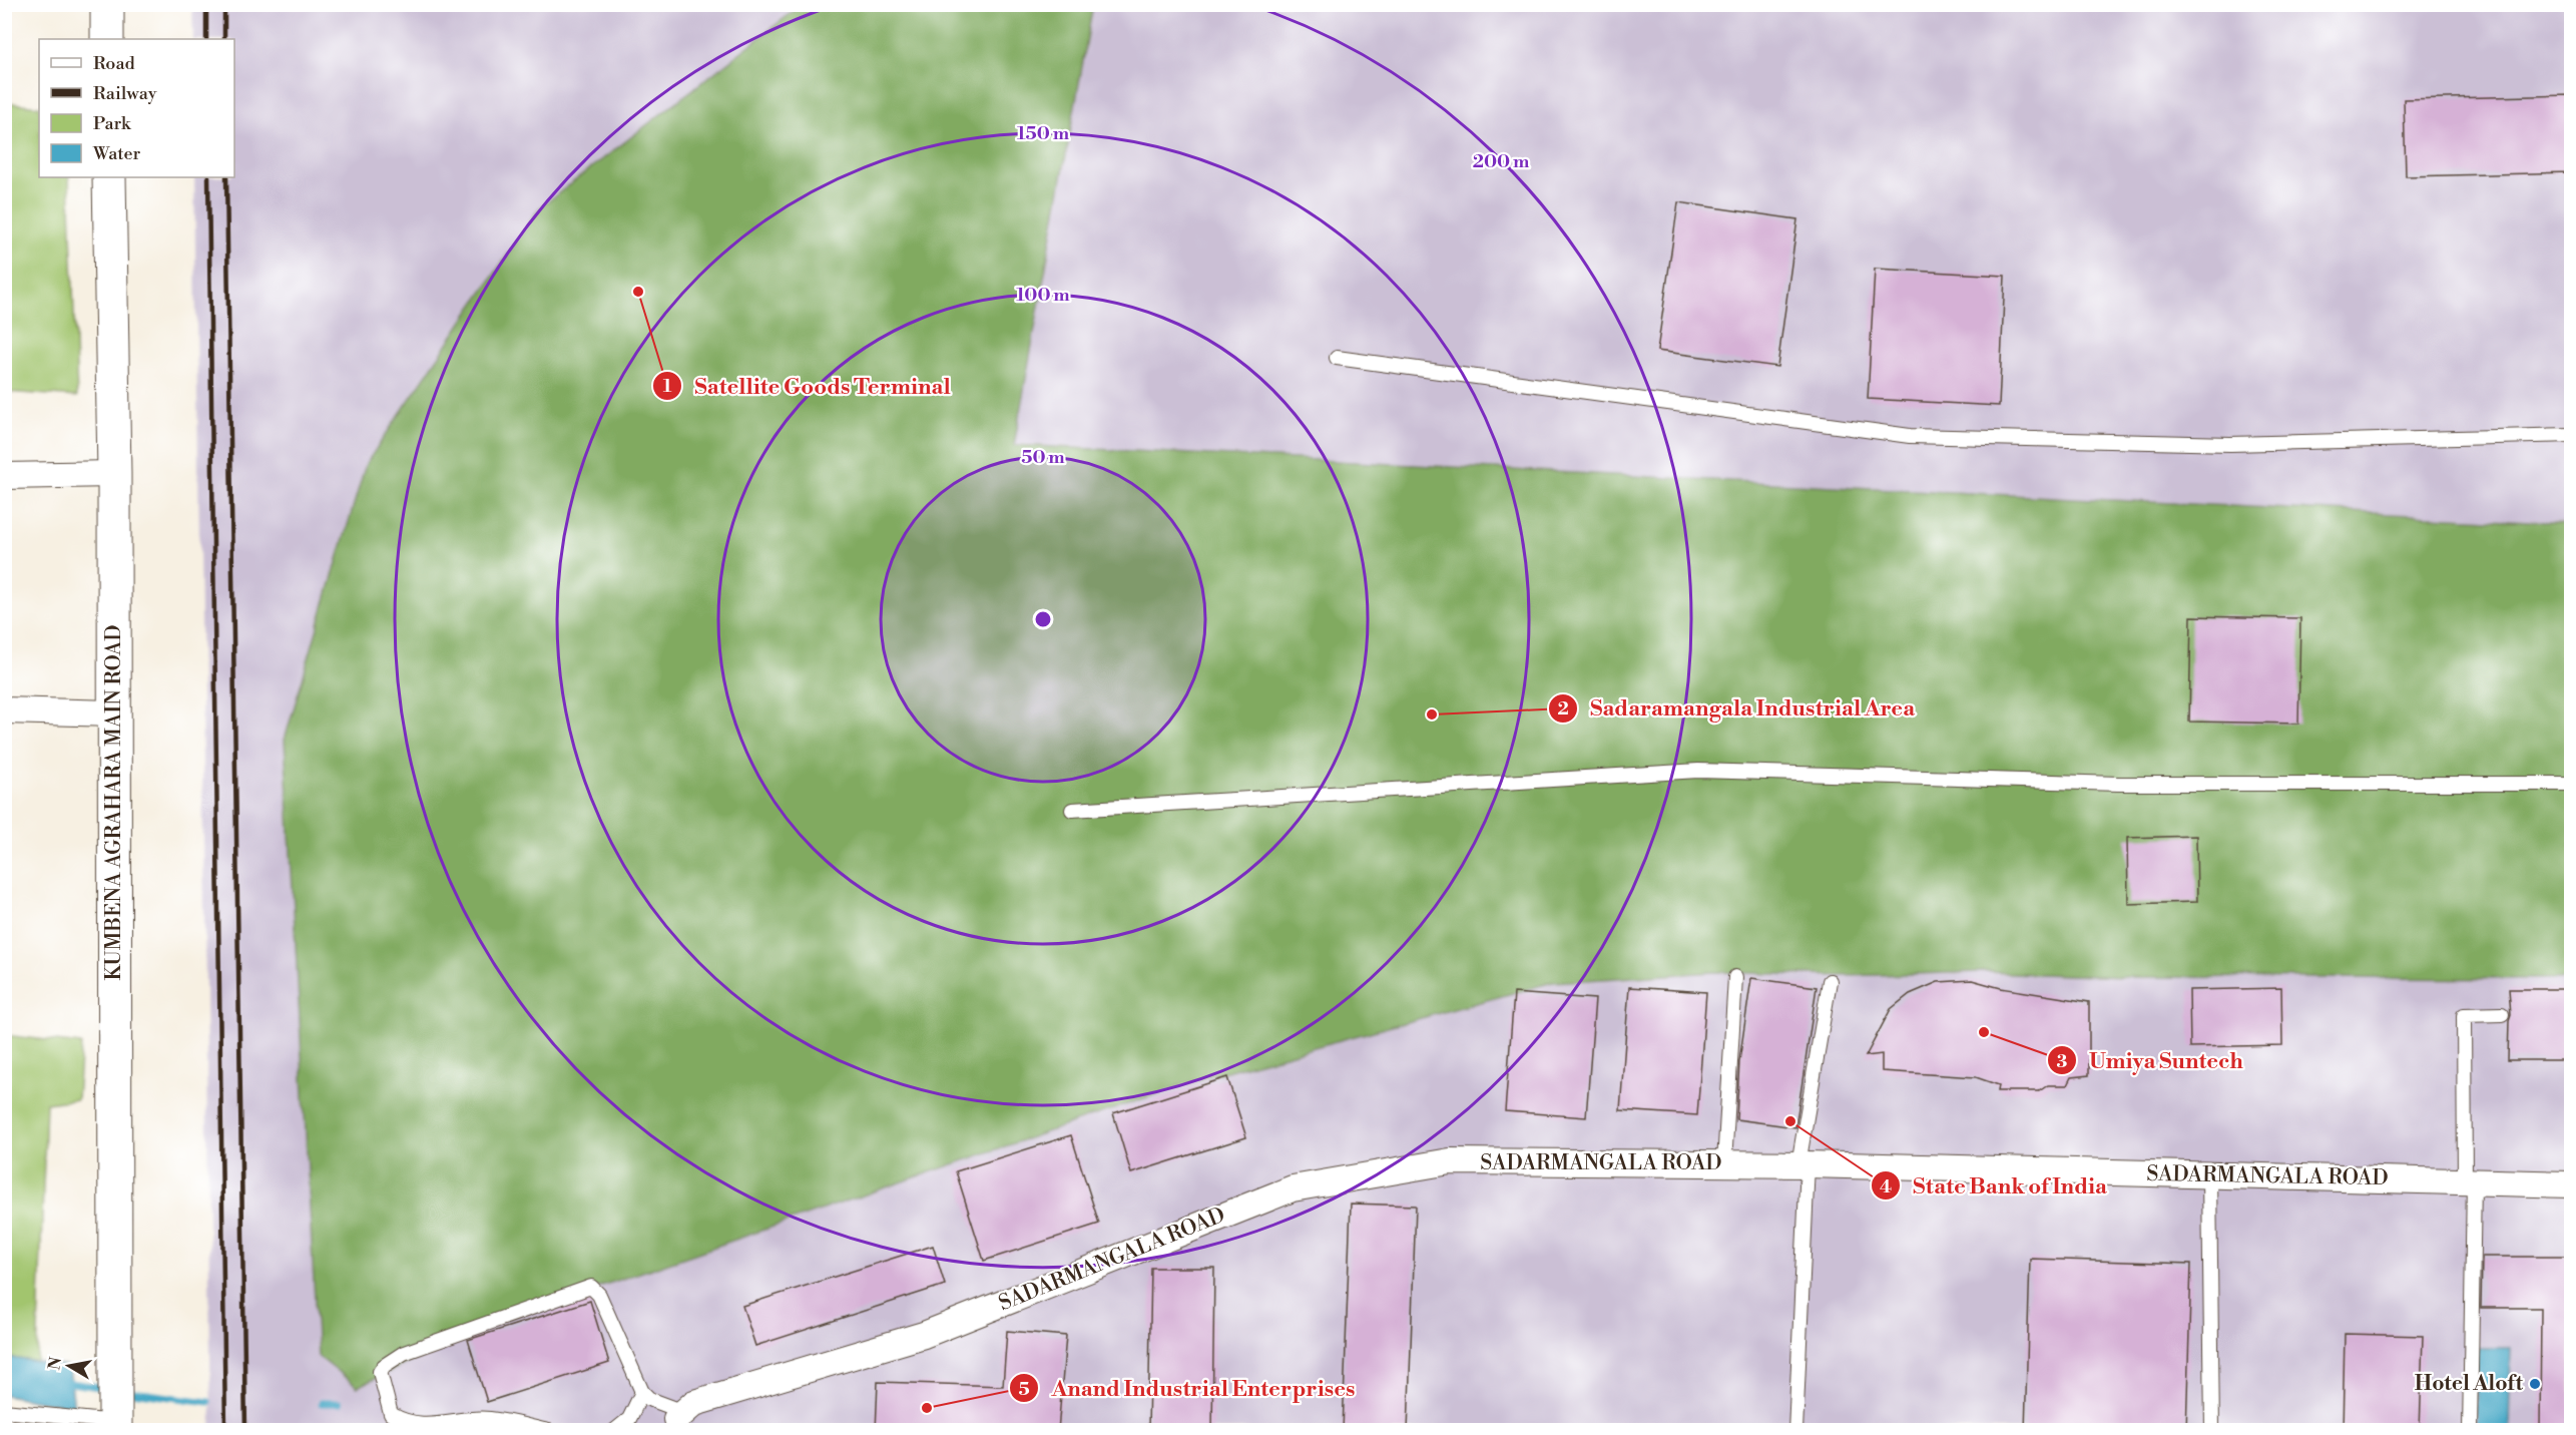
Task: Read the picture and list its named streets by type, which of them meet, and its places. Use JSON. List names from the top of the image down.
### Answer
{
  "streets": {
    "street": ["KUMBENA AGRAHARA MAIN ROAD", "SADARMANGALA ROAD"]
  },
  "places": [
    "Satellite Goods Terminal",
    "Sadaramangala Industrial Area",
    "Umiya Suntech",
    "State Bank of India",
    "Hotel Aloft",
    "Anand Industrial Enterprises"
  ],
  "legend": [
    "Road",
    "Railway",
    "Park",
    "Water"
  ],
  "north": "left",
  "rings": [
    "150 m",
    "200 m",
    "100 m",
    "50 m"
  ]
}
